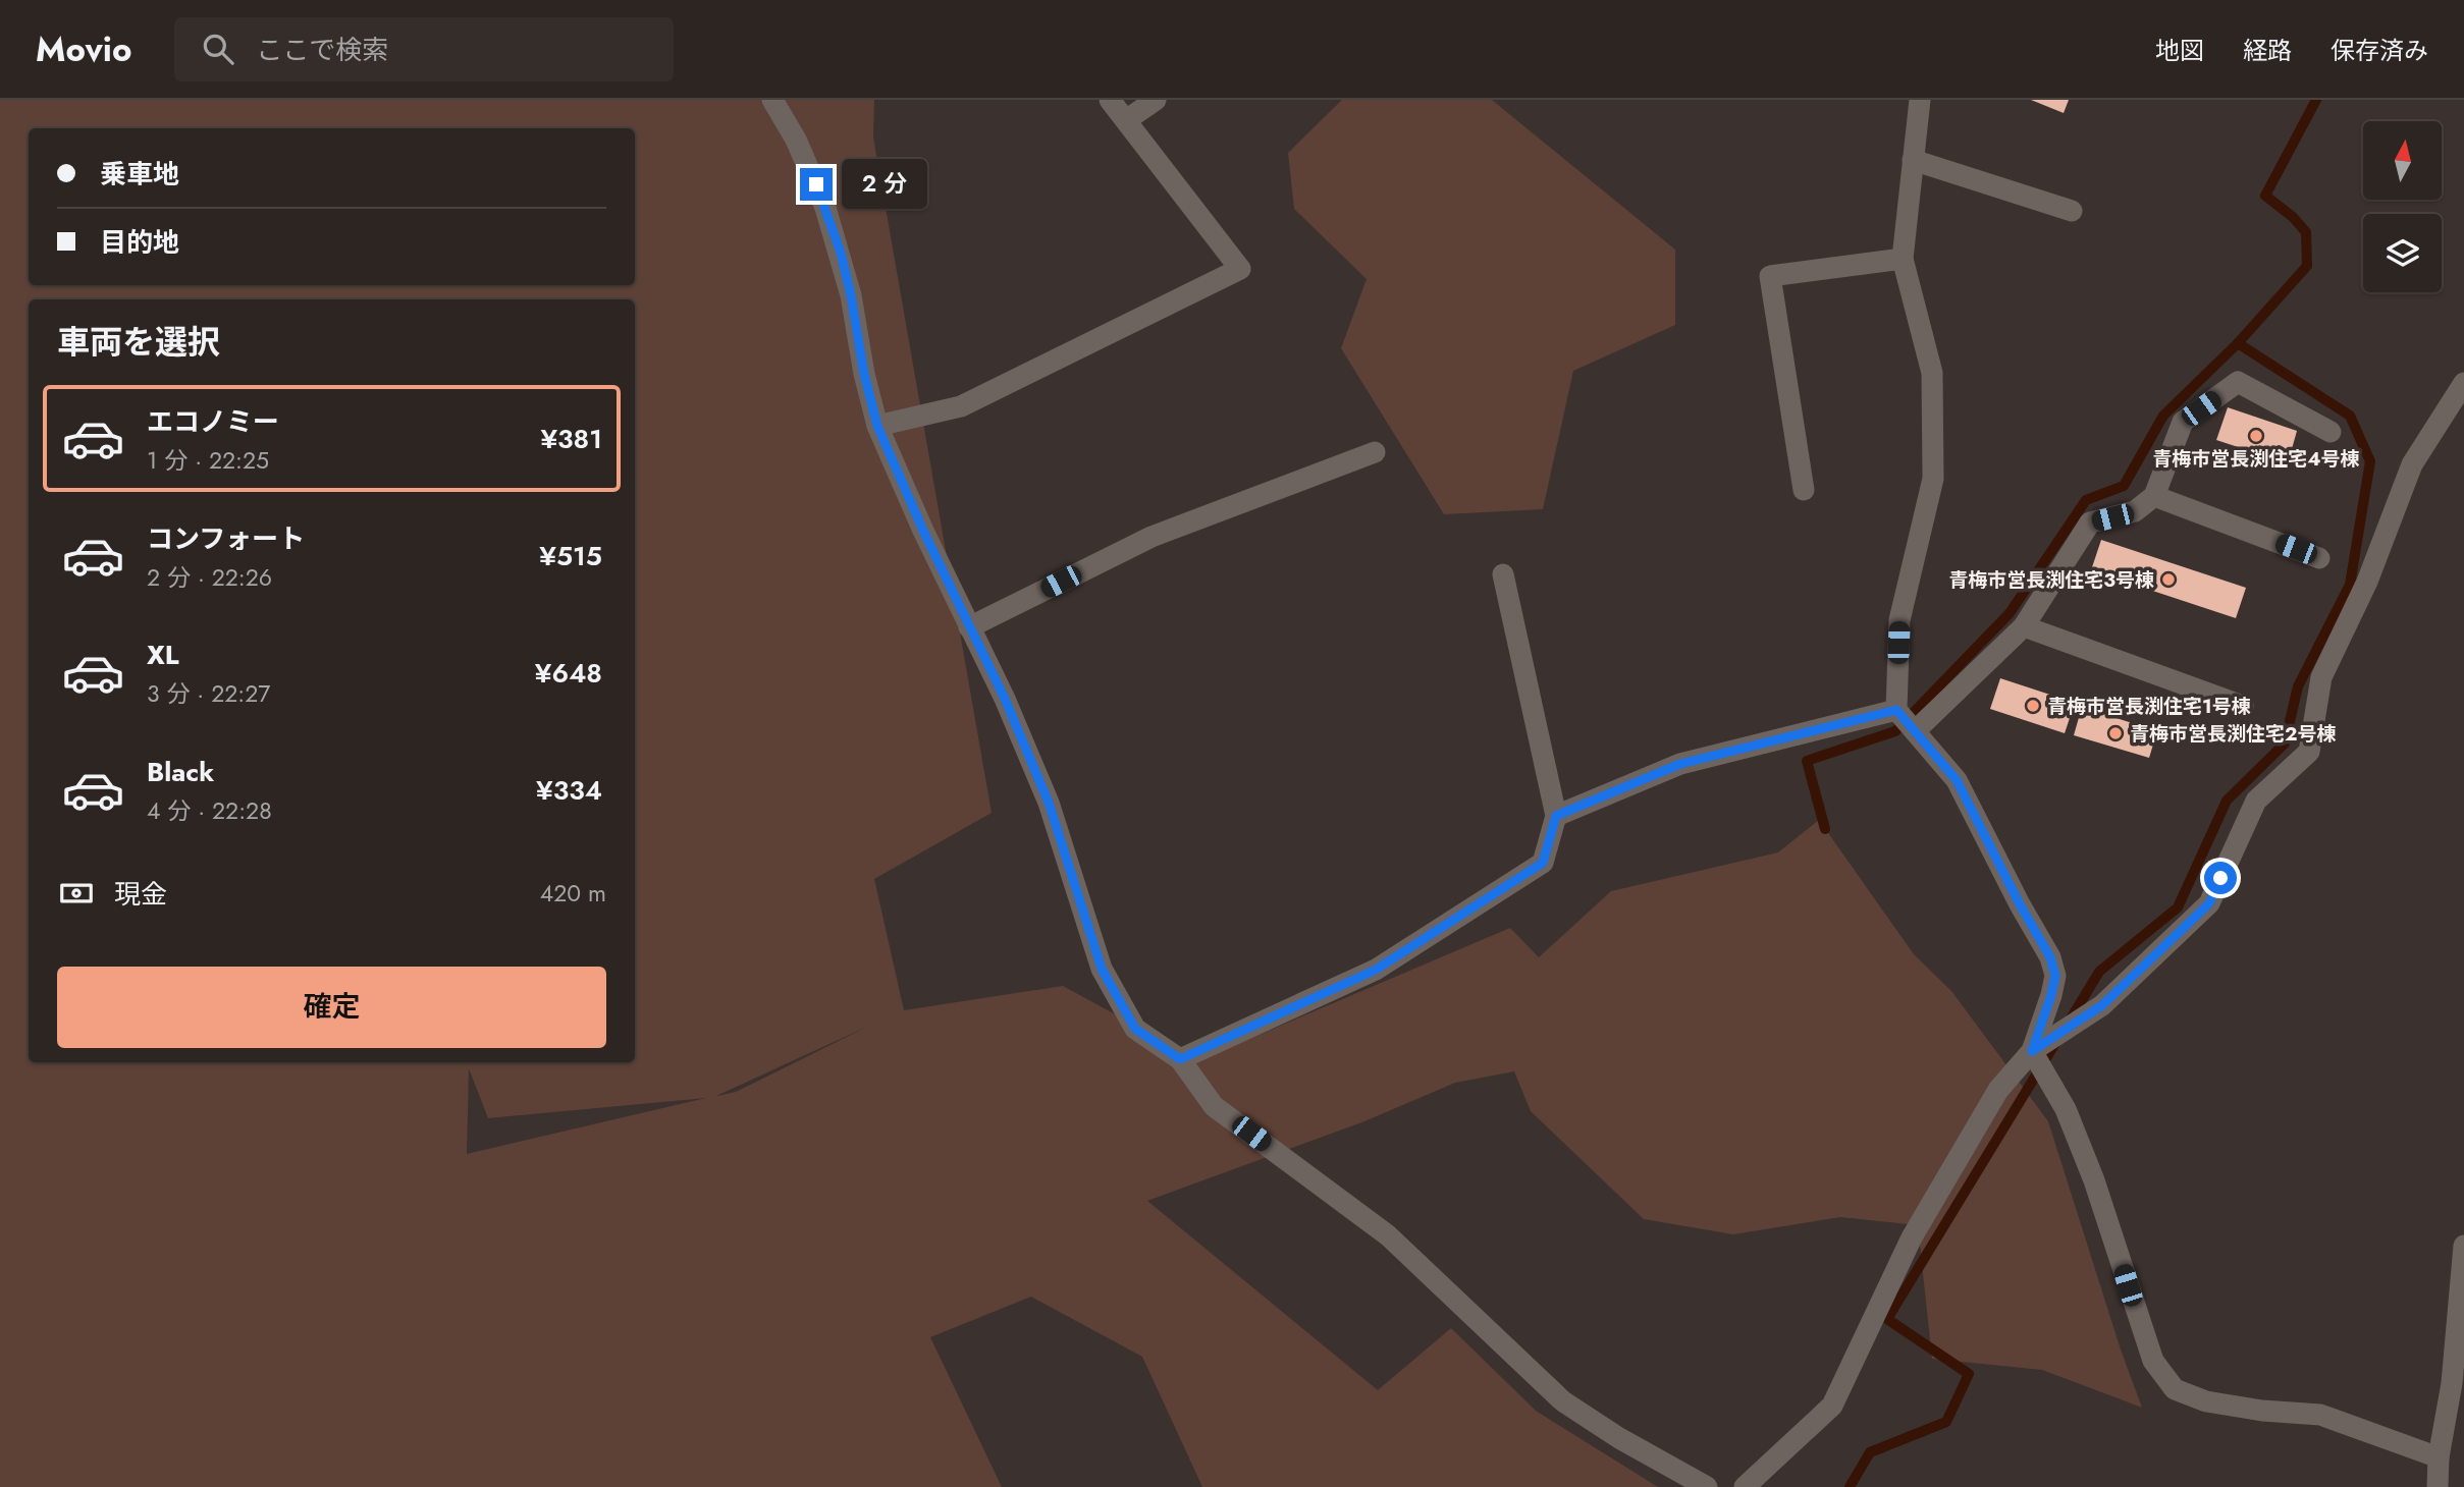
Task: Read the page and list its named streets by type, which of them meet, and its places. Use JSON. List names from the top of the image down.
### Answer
{
  "places": [
    "青梅市営長渕住宅4号棟",
    "青梅市営長渕住宅3号棟",
    "青梅市営長渕住宅1号棟",
    "青梅市営長渕住宅2号棟"
  ],
  "north": "top",
  "page": {
    "header": "Movio",
    "search": "ここで検索",
    "nav": ["地図", "経路", "保存済み"],
    "banner": ["乗車地", "目的地"],
    "bubble": "2 分",
    "heading": "車両を選択",
    "list": [
      {
        "name": "エコノミー",
        "note": "1 分 · 22:25",
        "value": "¥381"
      },
      {
        "name": "コンフォート",
        "note": "2 分 · 22:26",
        "value": "¥515"
      },
      {
        "name": "XL",
        "note": "3 分 · 22:27",
        "value": "¥648"
      },
      {
        "name": "Black",
        "note": "4 分 · 22:28",
        "value": "¥334"
      }
    ],
    "pay": ["現金", "420 m"],
    "buttons": "確定"
  }
}
